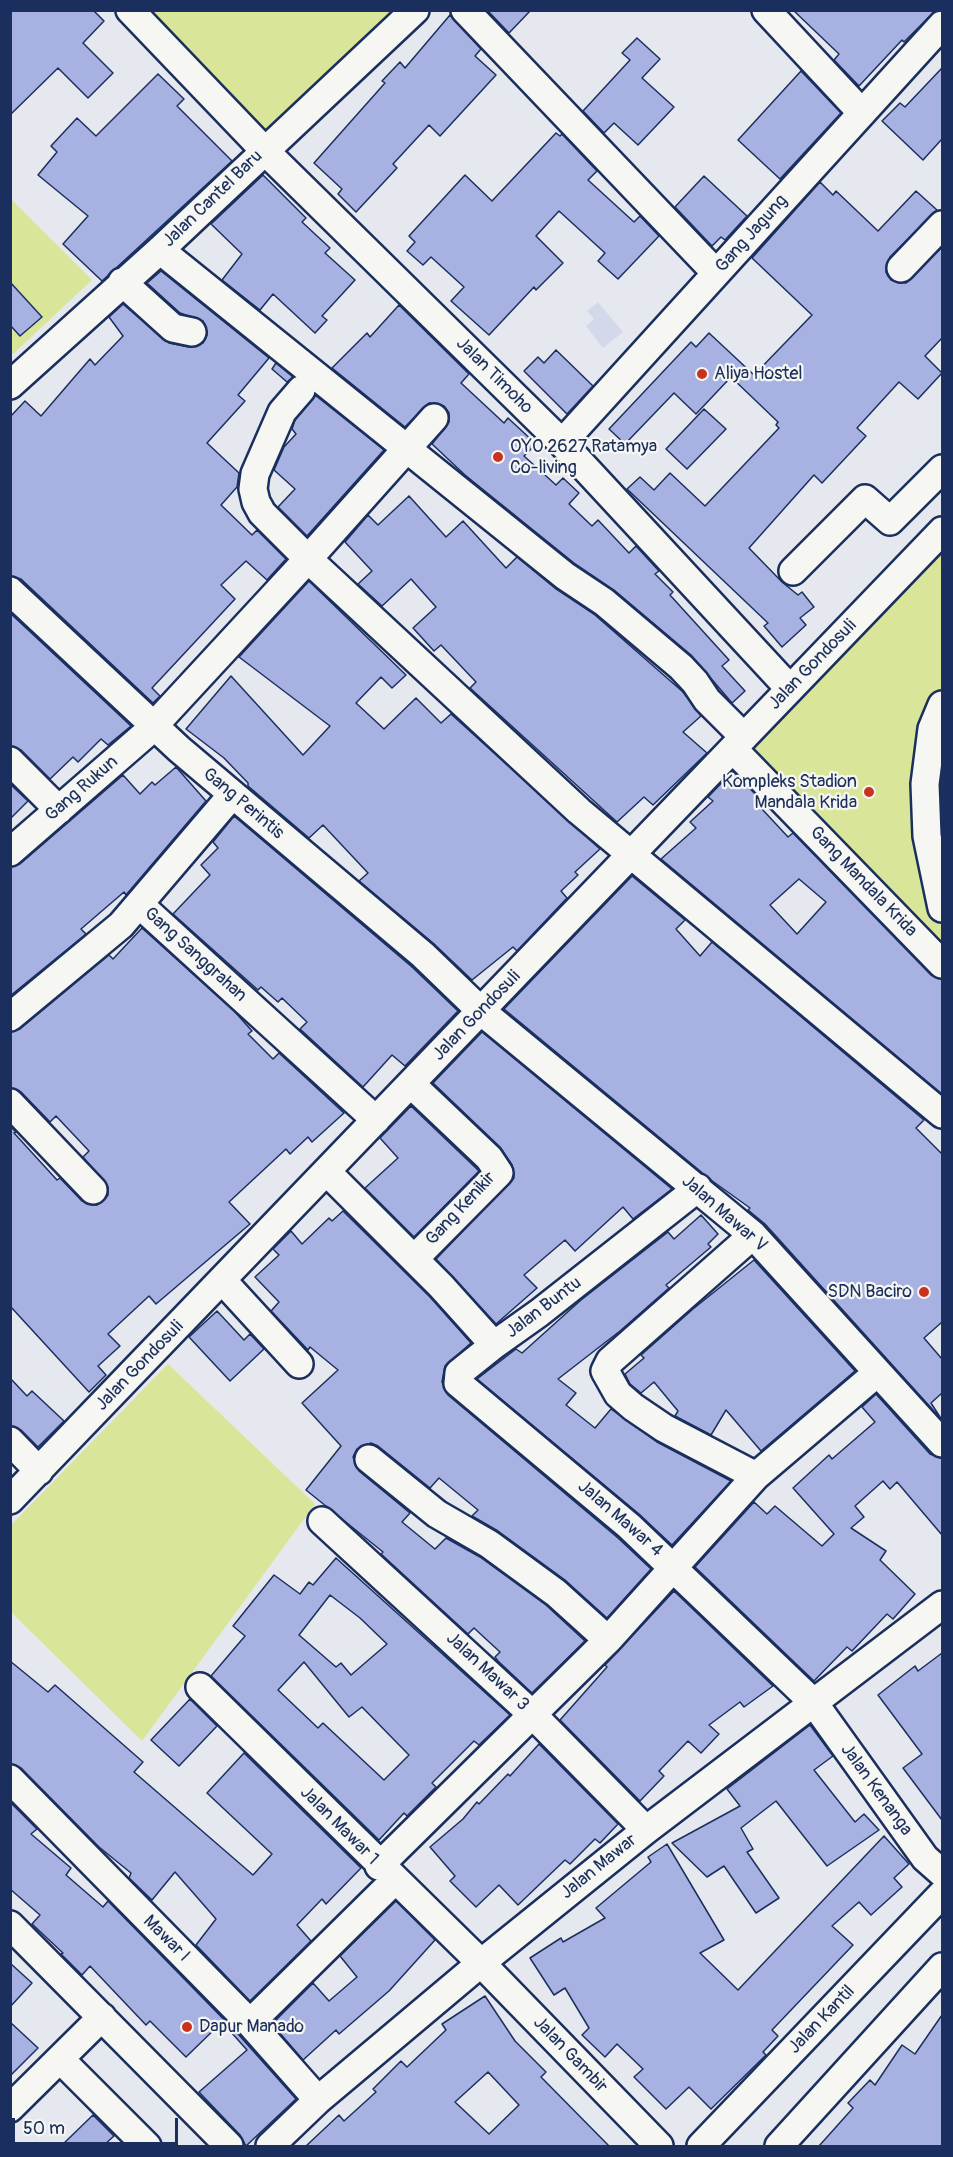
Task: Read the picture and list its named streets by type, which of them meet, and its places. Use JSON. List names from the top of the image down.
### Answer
{
  "streets": {
    "street": [
      "Jalan Cantel Baru",
      "Gang Jagung",
      "Jalan Timoho",
      "Jalan Gondosuli",
      "Gang Rukun",
      "Gang Perintis",
      "Gang Mandala Krida",
      "Gang Sanggrahan",
      "Gang Kenikir",
      "Jalan Mawar V",
      "Jalan Buntu",
      "Jalan Mawar 4",
      "Jalan Mawar 3",
      "Jalan Kenanga",
      "Jalan Mawar 1",
      "Jalan Mawar",
      "Mawar I",
      "Jalan Kantil",
      "Jalan Gambir"
    ]
  },
  "crossings": [
    ["Jalan Cantel Baru", "Jalan Timoho"],
    ["Jalan Cantel Baru", "Gang Mandala Krida"],
    ["Gang Jagung", "Jalan Timoho"],
    ["Jalan Timoho", "Jalan Gondosuli"],
    ["Jalan Gondosuli", "Gang Perintis"],
    ["Jalan Gondosuli", "Gang Mandala Krida"],
    ["Jalan Gondosuli", "Gang Sanggrahan"],
    ["Jalan Gondosuli", "Gang Kenikir"],
    ["Jalan Gondosuli", "Jalan Mawar V"],
    ["Jalan Gondosuli", "Jalan Buntu"],
    ["Gang Rukun", "Gang Perintis"],
    ["Gang Rukun", "Gang Mandala Krida"],
    ["Gang Perintis", "Jalan Mawar V"],
    ["Gang Kenikir", "Jalan Buntu"],
    ["Jalan Mawar V", "Jalan Buntu"],
    ["Jalan Buntu", "Jalan Mawar 4"],
    ["Jalan Mawar 4", "Jalan Kenanga"],
    ["Jalan Mawar 4", "Jalan Mawar"],
    ["Jalan Mawar 3", "Jalan Mawar"],
    ["Jalan Kenanga", "Jalan Mawar"],
    ["Jalan Mawar 1", "Jalan Mawar"],
    ["Jalan Mawar 1", "Jalan Gambir"],
    ["Jalan Mawar", "Mawar I"],
    ["Jalan Mawar", "Jalan Gambir"]
  ],
  "places": [
    "Aliya Hostel",
    "OYO 2627 Ratamya Co-living",
    "Kompleks Stadion Mandala Krida",
    "SDN Baciro",
    "Dapur Manado"
  ],
  "scale_bar": "50 m"
}
